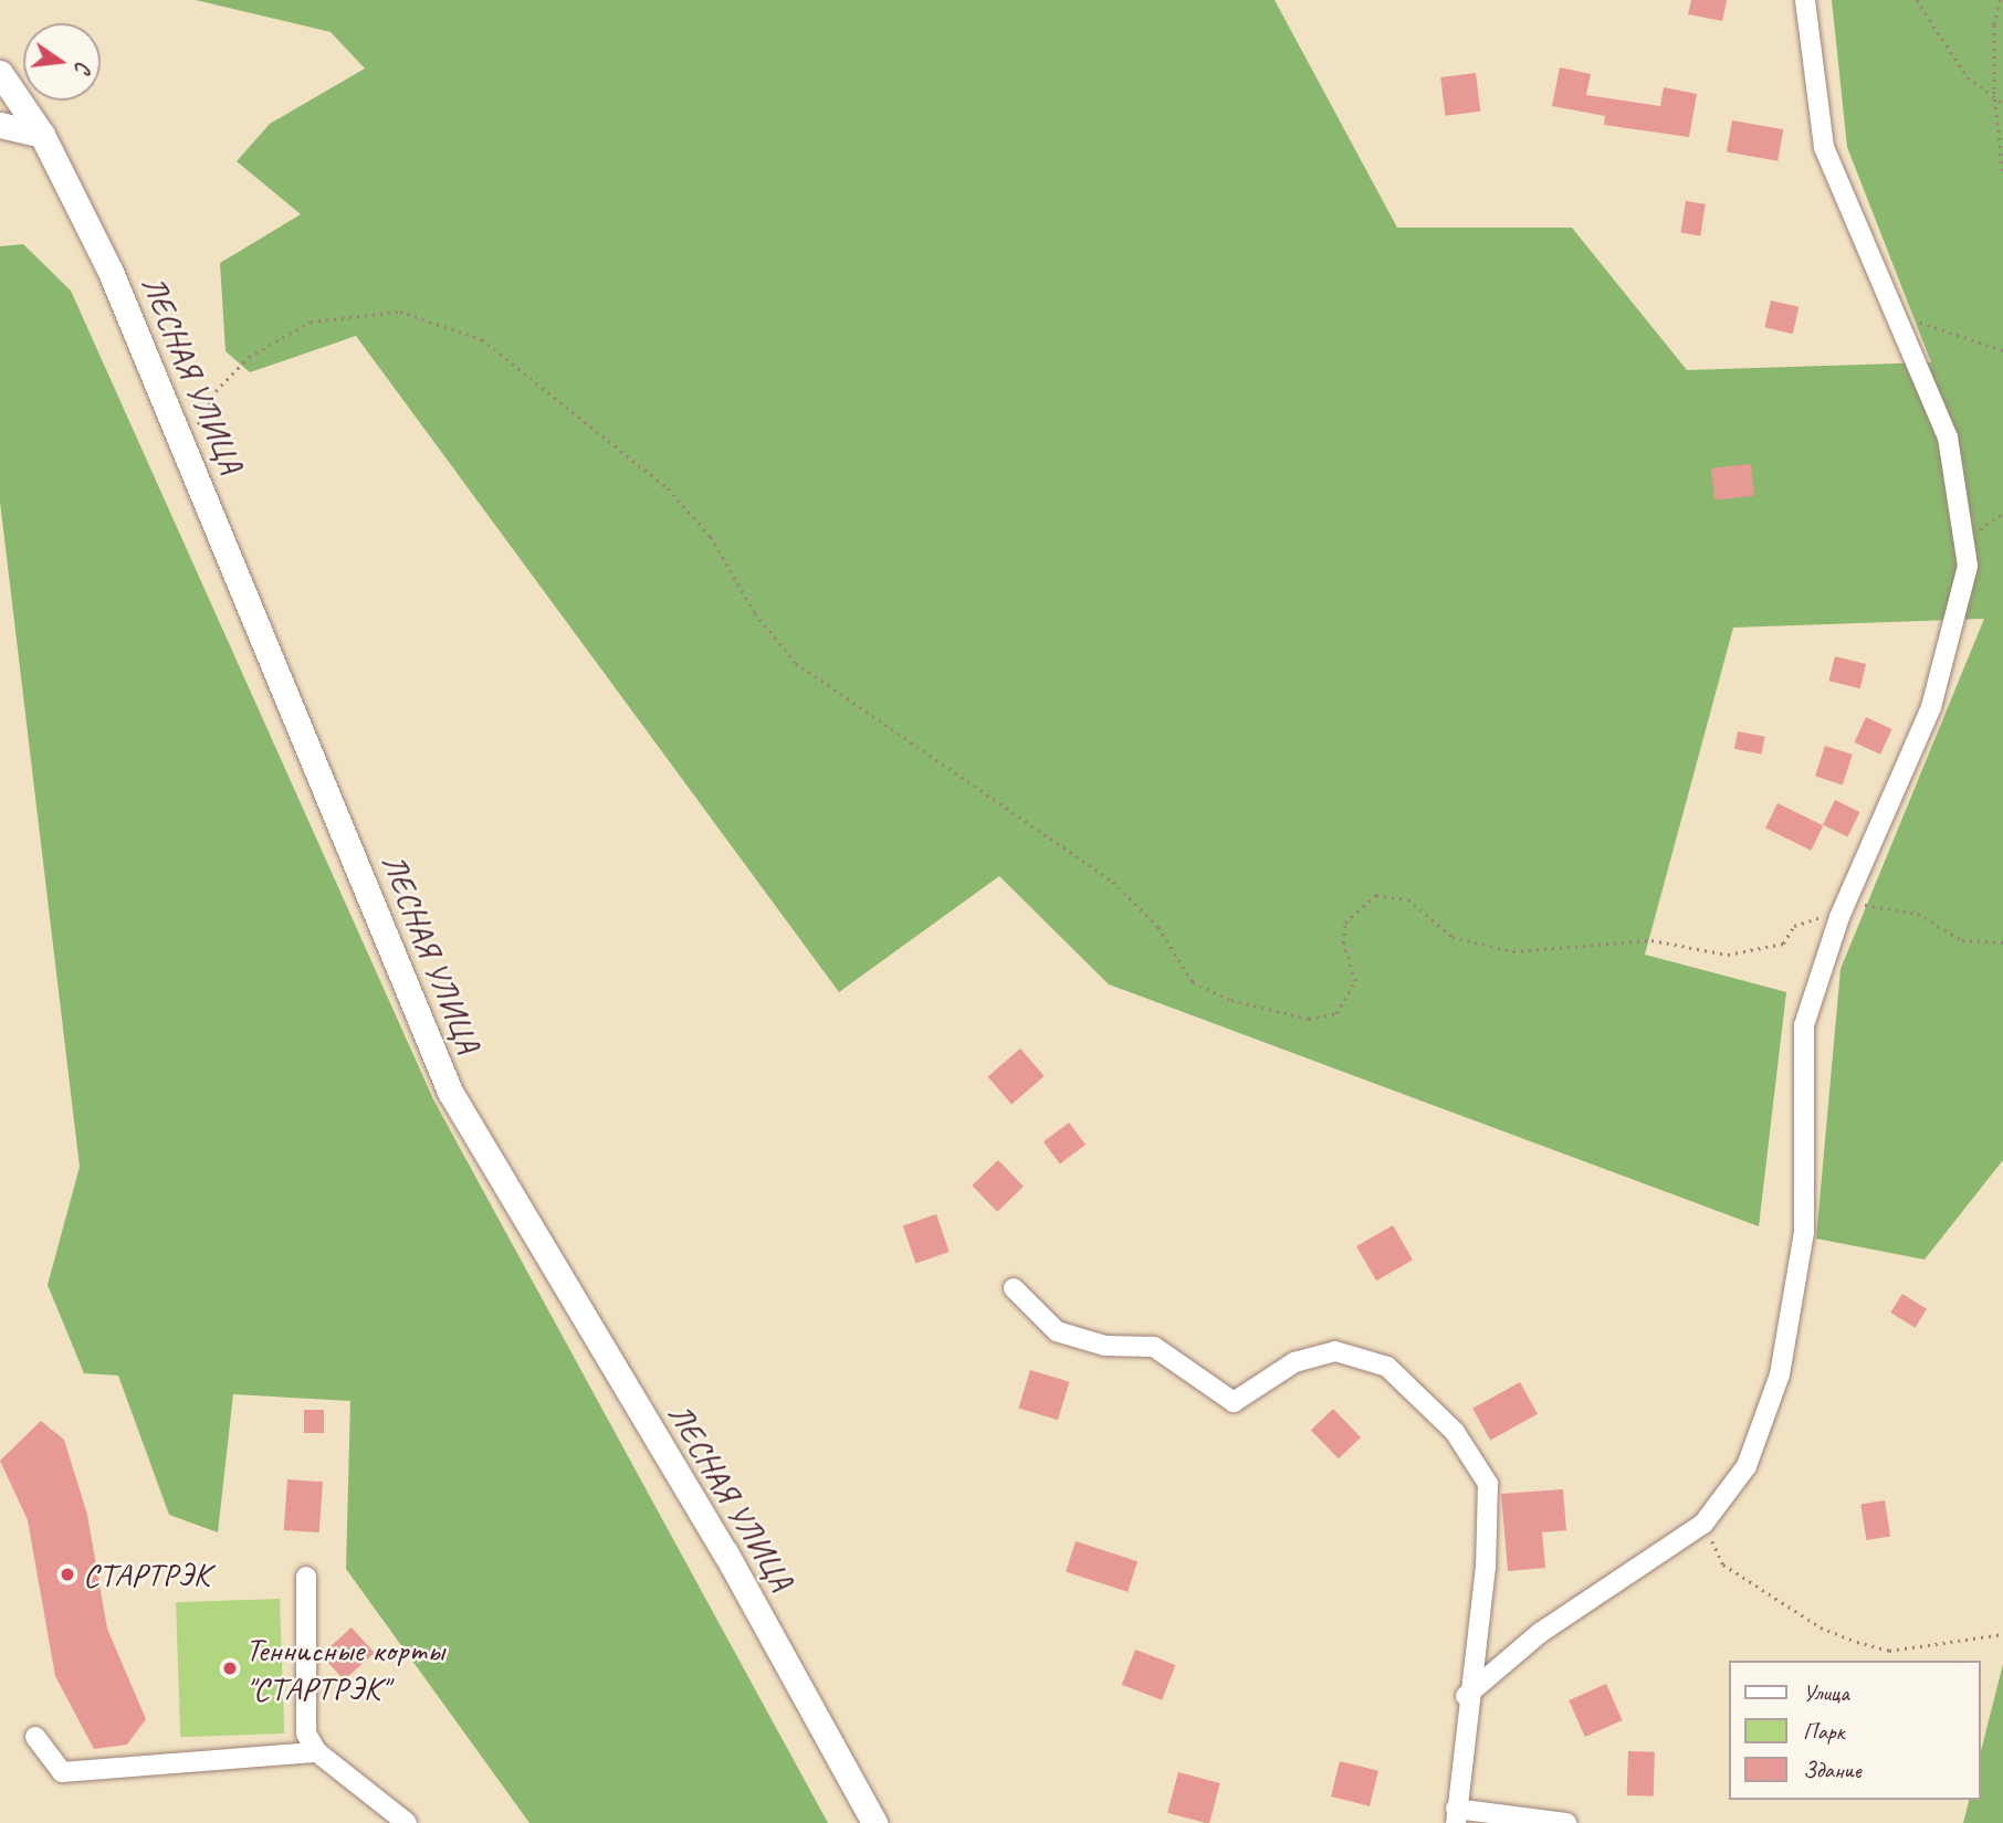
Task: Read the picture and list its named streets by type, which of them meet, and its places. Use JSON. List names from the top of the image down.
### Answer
{
  "streets": {
    "main road": ["ЛЕСНАЯ УЛИЦА"]
  },
  "places": ["СТАРТРЭК", "Теннисные корты \"СТАРТРЭК\""],
  "legend": ["Улица", "Парк", "Здание"],
  "north": "right"
}
